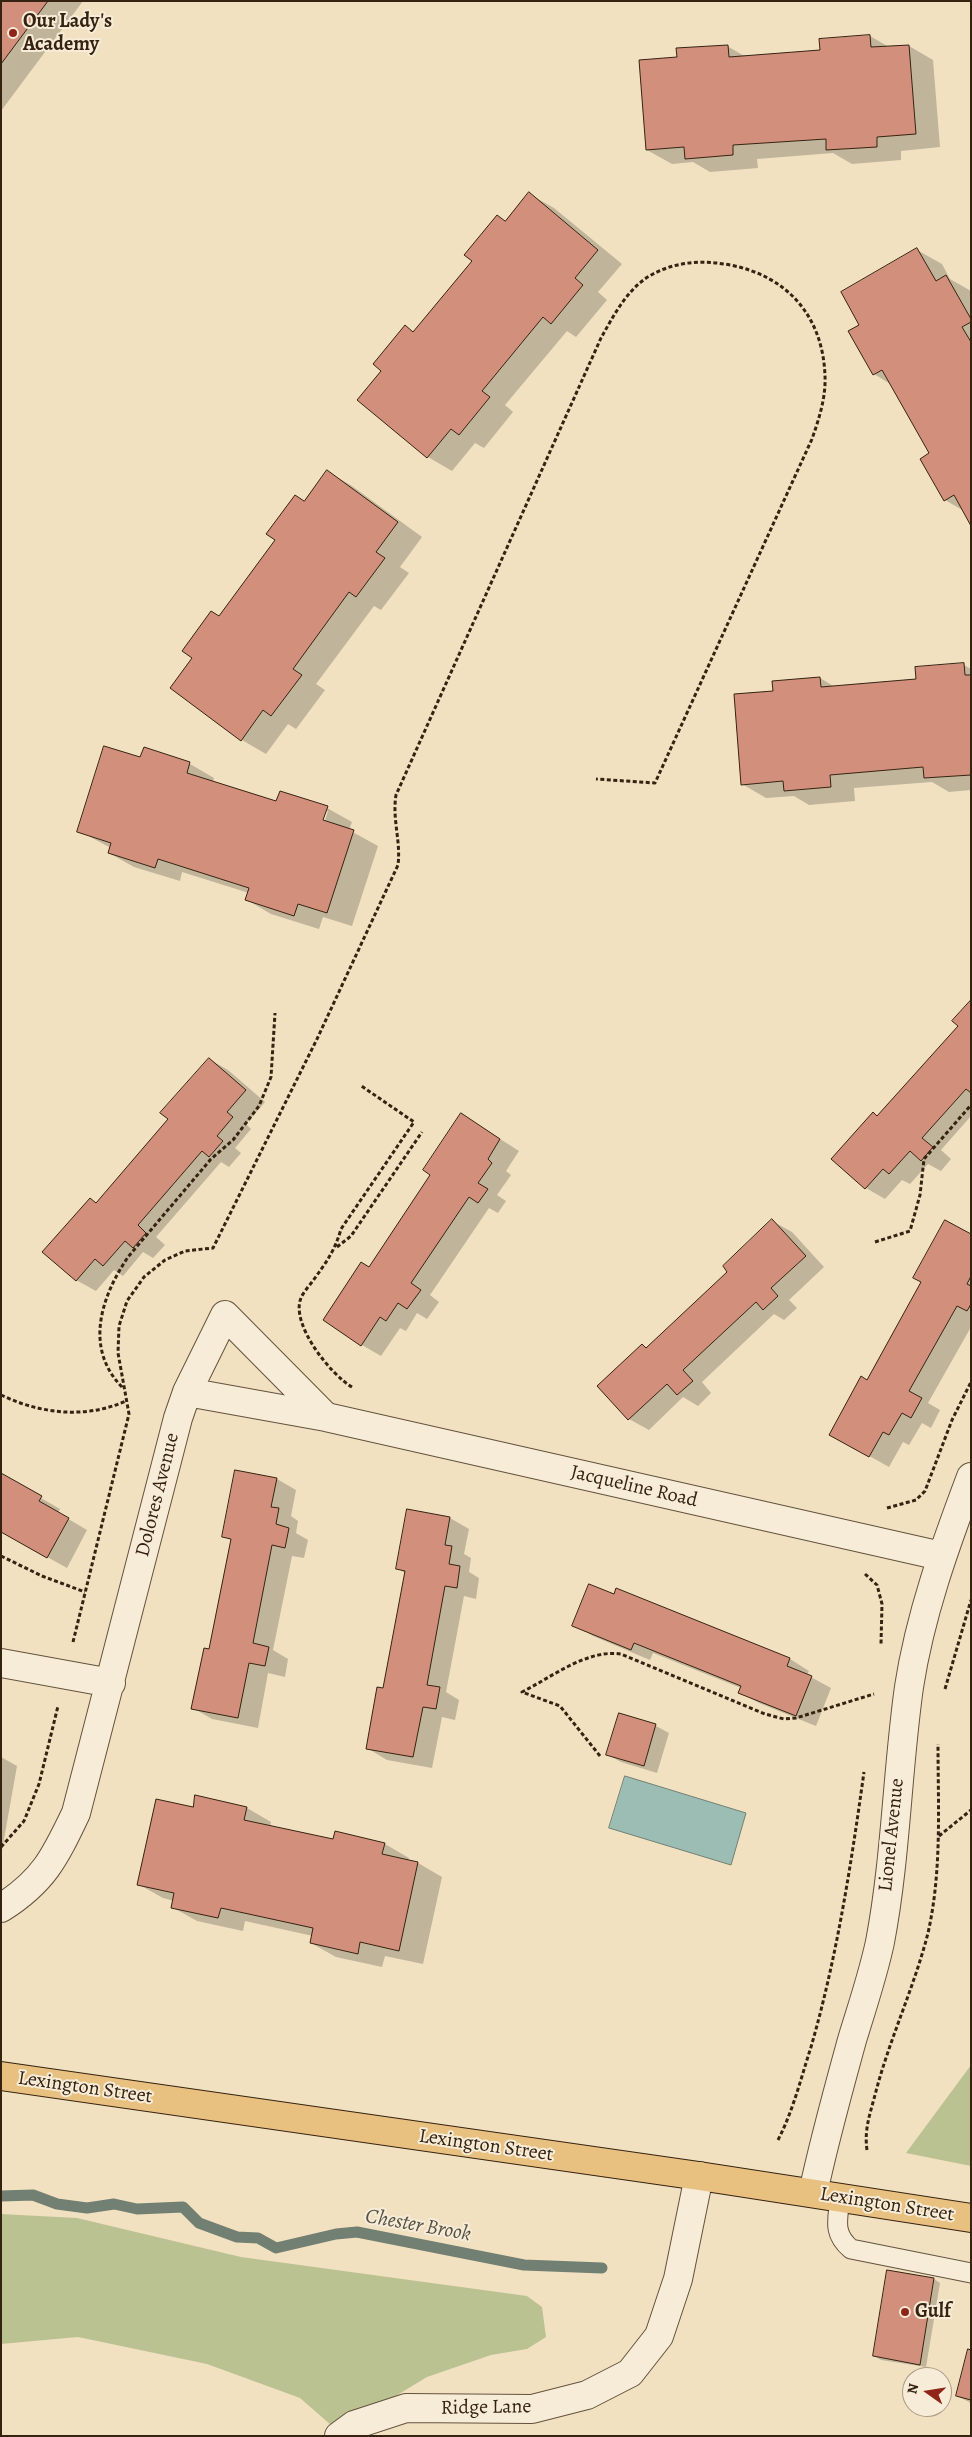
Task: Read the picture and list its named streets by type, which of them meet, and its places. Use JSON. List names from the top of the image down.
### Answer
{
  "streets": {
    "main road": ["Lexington Street"],
    "street": [
      "Jacqueline Road",
      "Dolores Avenue",
      "Lionel Avenue",
      "Ridge Lane"
    ]
  },
  "crossings": [
    ["Jacqueline Road", "Dolores Avenue"],
    ["Jacqueline Road", "Lionel Avenue"],
    ["Lionel Avenue", "Lexington Street"],
    ["Lexington Street", "Ridge Lane"]
  ],
  "water": ["Chester Brook"],
  "places": ["Our Lady's Academy", "Gulf"],
  "north": "left"
}
